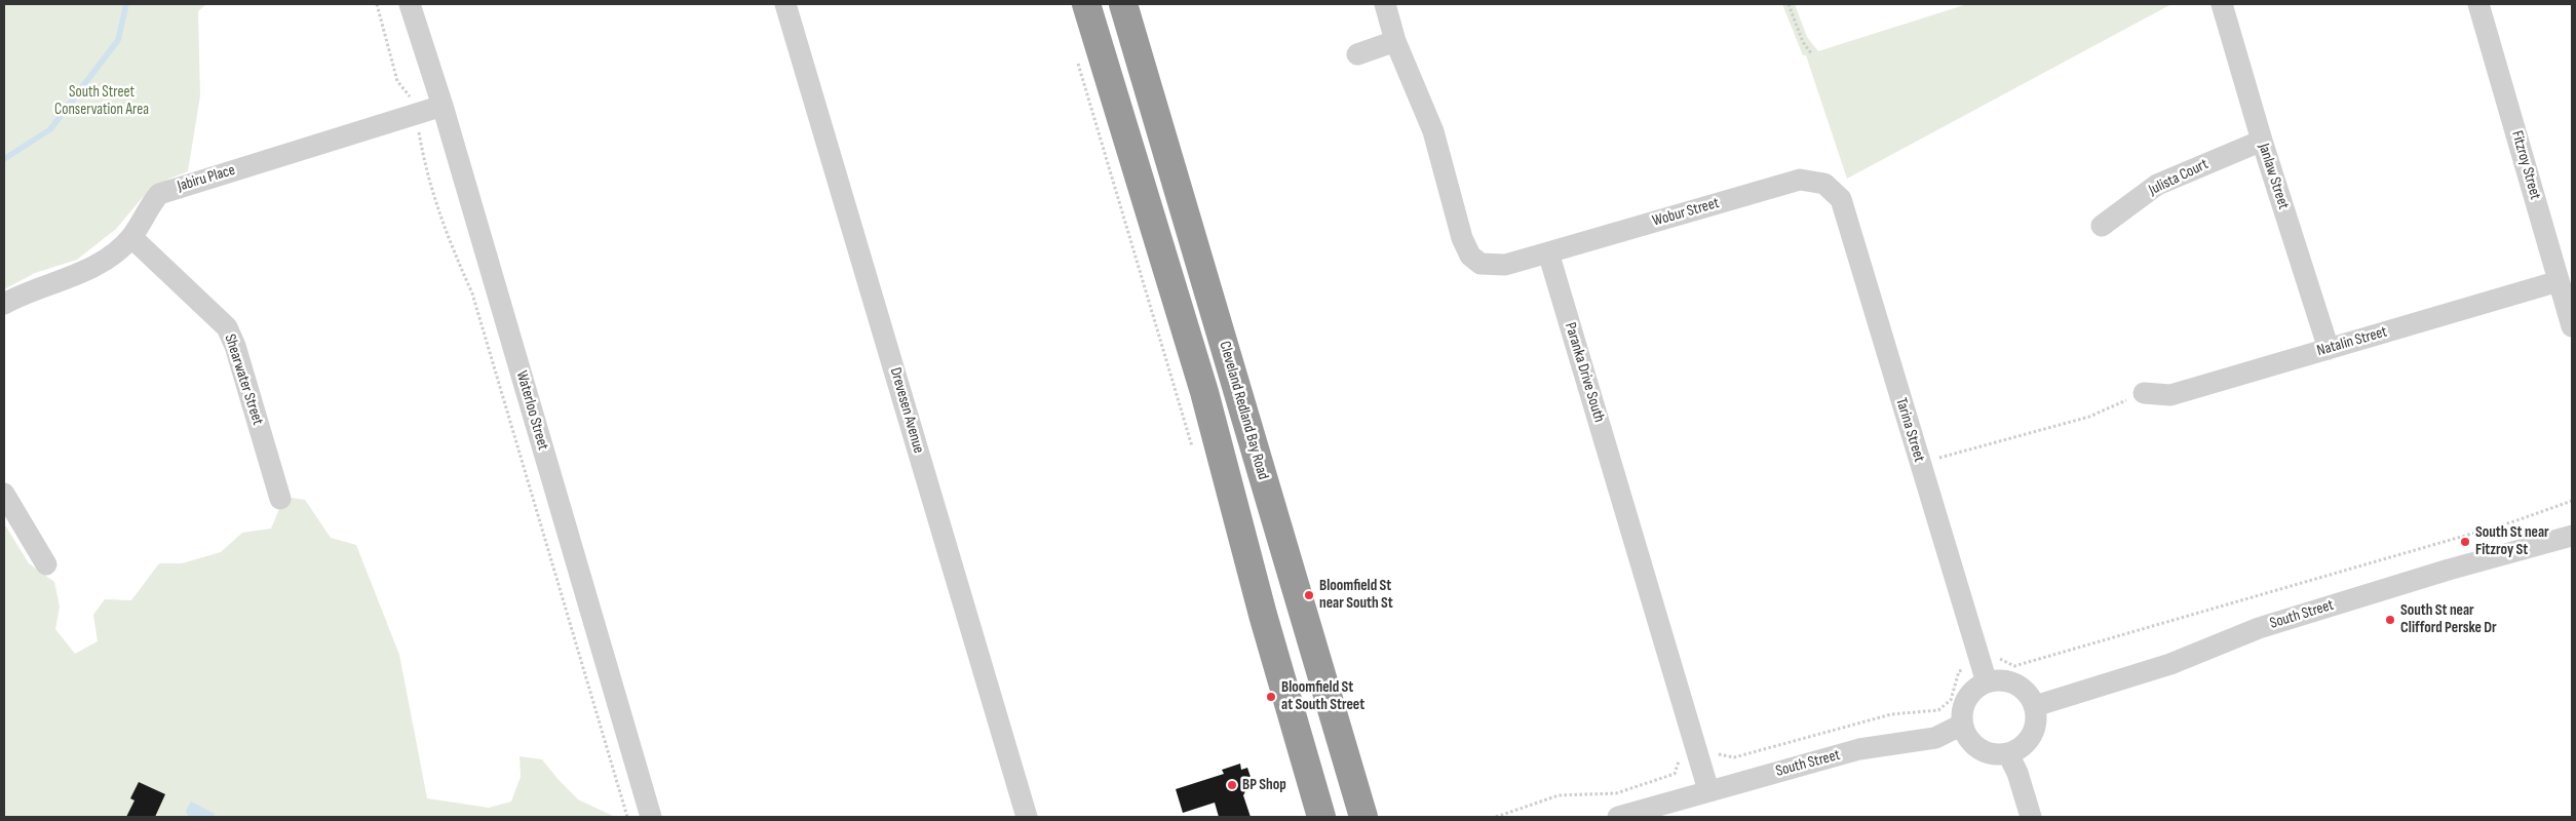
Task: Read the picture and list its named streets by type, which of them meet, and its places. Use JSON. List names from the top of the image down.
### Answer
{
  "streets": {
    "highway": ["Cleveland Redland Bay Road"],
    "street": [
      "Fitzroy Street",
      "Janlaw Street",
      "Julista Court",
      "Jabiru Place",
      "Wobur Street",
      "Natalin Street",
      "Paranka Drive South",
      "Shearwater Street",
      "Waterloo Street",
      "Drevesen Avenue",
      "Tarina Street",
      "South Street"
    ]
  },
  "crossings": [
    ["Fitzroy Street", "Natalin Street"],
    ["Janlaw Street", "Julista Court"],
    ["Janlaw Street", "Natalin Street"],
    ["Jabiru Place", "Shearwater Street"],
    ["Jabiru Place", "Waterloo Street"],
    ["Wobur Street", "Paranka Drive South"],
    ["Wobur Street", "Tarina Street"],
    ["Paranka Drive South", "South Street"],
    ["Tarina Street", "South Street"]
  ],
  "parks": ["South Street Conservation Area"],
  "places": [
    "South St near Fitzroy St",
    "Bloomfield St near South St",
    "South St near Clifford Perske Dr",
    "Bloomfield St at South Street",
    "BP Shop"
  ]
}
